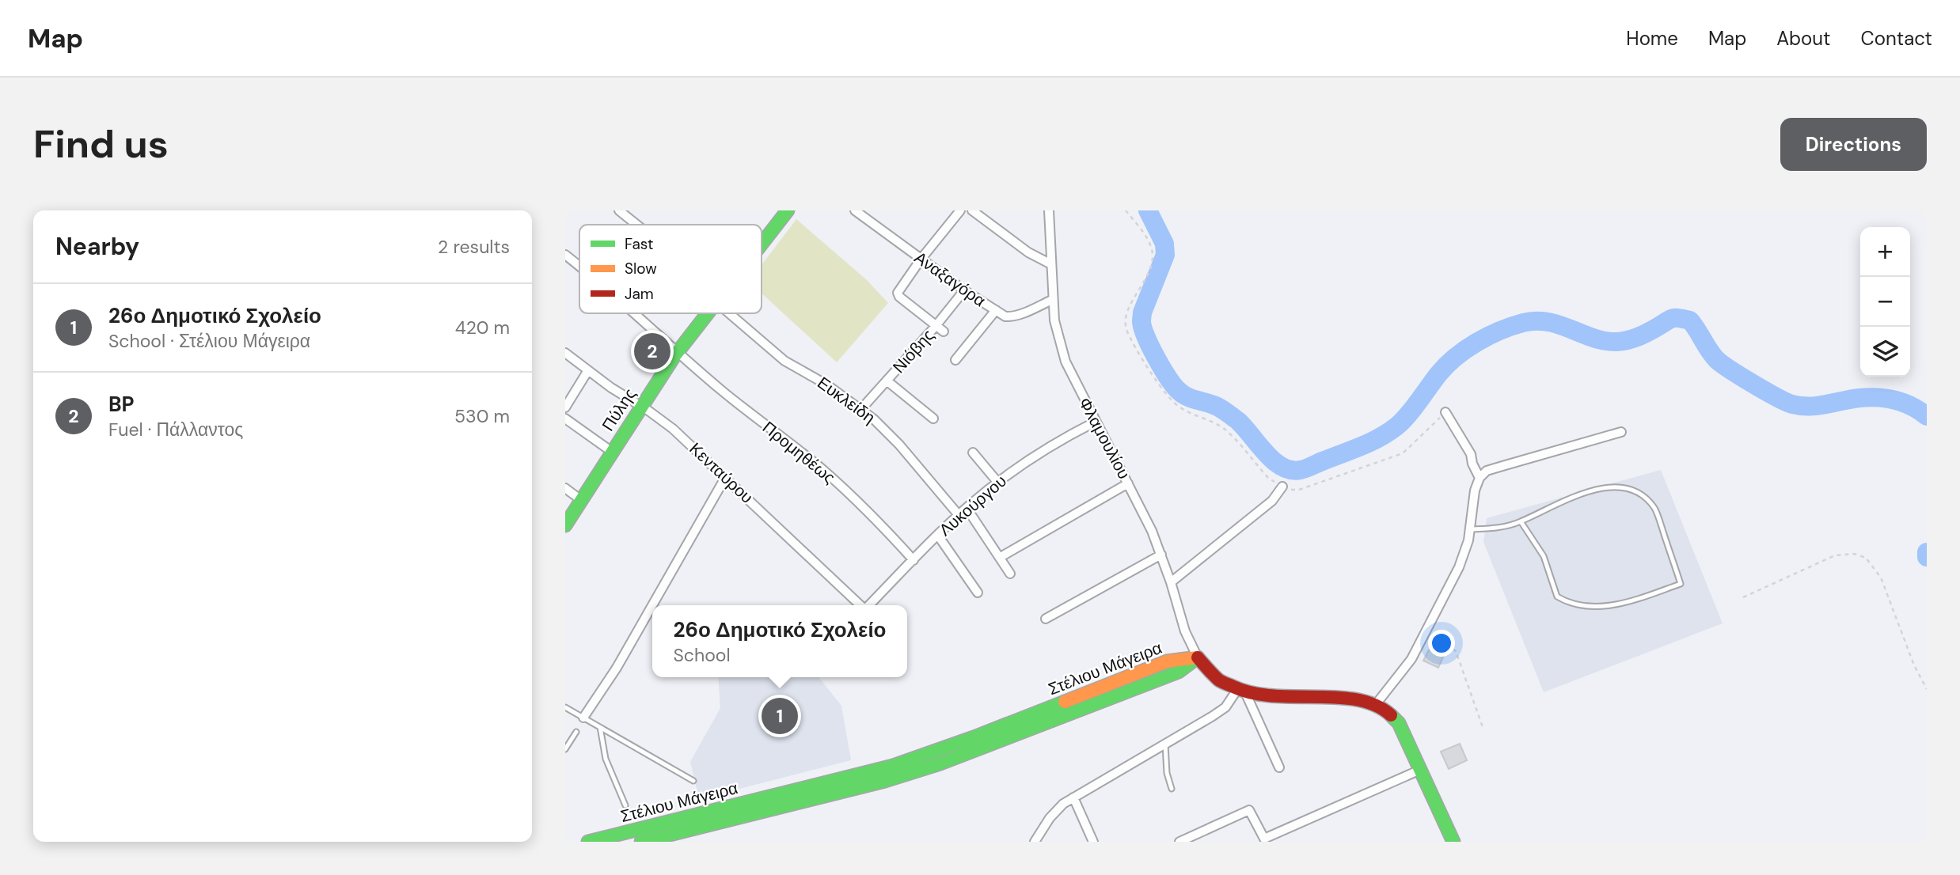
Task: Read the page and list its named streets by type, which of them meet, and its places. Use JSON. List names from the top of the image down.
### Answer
{
  "streets": {
    "main road": ["Πύλης", "Στέλιου Μάγειρα"],
    "street": [
      "Αναξαγόρα",
      "Νιόβης",
      "Ευκλείδη",
      "Φλαμουλίου",
      "Προμηθέως",
      "Κενταύρου",
      "Λυκούργου"
    ]
  },
  "crossings": [
    ["Αναξαγόρα", "Νιόβης"],
    ["Αναξαγόρα", "Φλαμουλίου"],
    ["Νιόβης", "Ευκλείδη"],
    ["Ευκλείδη", "Λυκούργου"],
    ["Πύλης", "Προμηθέως"],
    ["Πύλης", "Κενταύρου"],
    ["Φλαμουλίου", "Λυκούργου"],
    ["Φλαμουλίου", "Στέλιου Μάγειρα"],
    ["Προμηθέως", "Λυκούργου"]
  ],
  "legend": ["Fast", "Slow", "Jam"],
  "page": {
    "header": "Map",
    "nav": [
      "Home",
      "Map",
      "About",
      "Contact"
    ],
    "buttons": "Directions",
    "title": "Find us",
    "heading": ["Nearby", "2 results"],
    "map_buttons": ["+", "−"],
    "list": [
      {
        "mark": "1",
        "name": "26ο Δημοτικό Σχολείο",
        "note": "School · Στέλιου Μάγειρα",
        "value": "420 m"
      },
      {
        "mark": "2",
        "name": "BP",
        "note": "Fuel · Πάλλαντος",
        "value": "530 m"
      }
    ],
    "pins": ["2", "1"],
    "popup": ["26ο Δημοτικό Σχολείο", "School"]
  }
}
